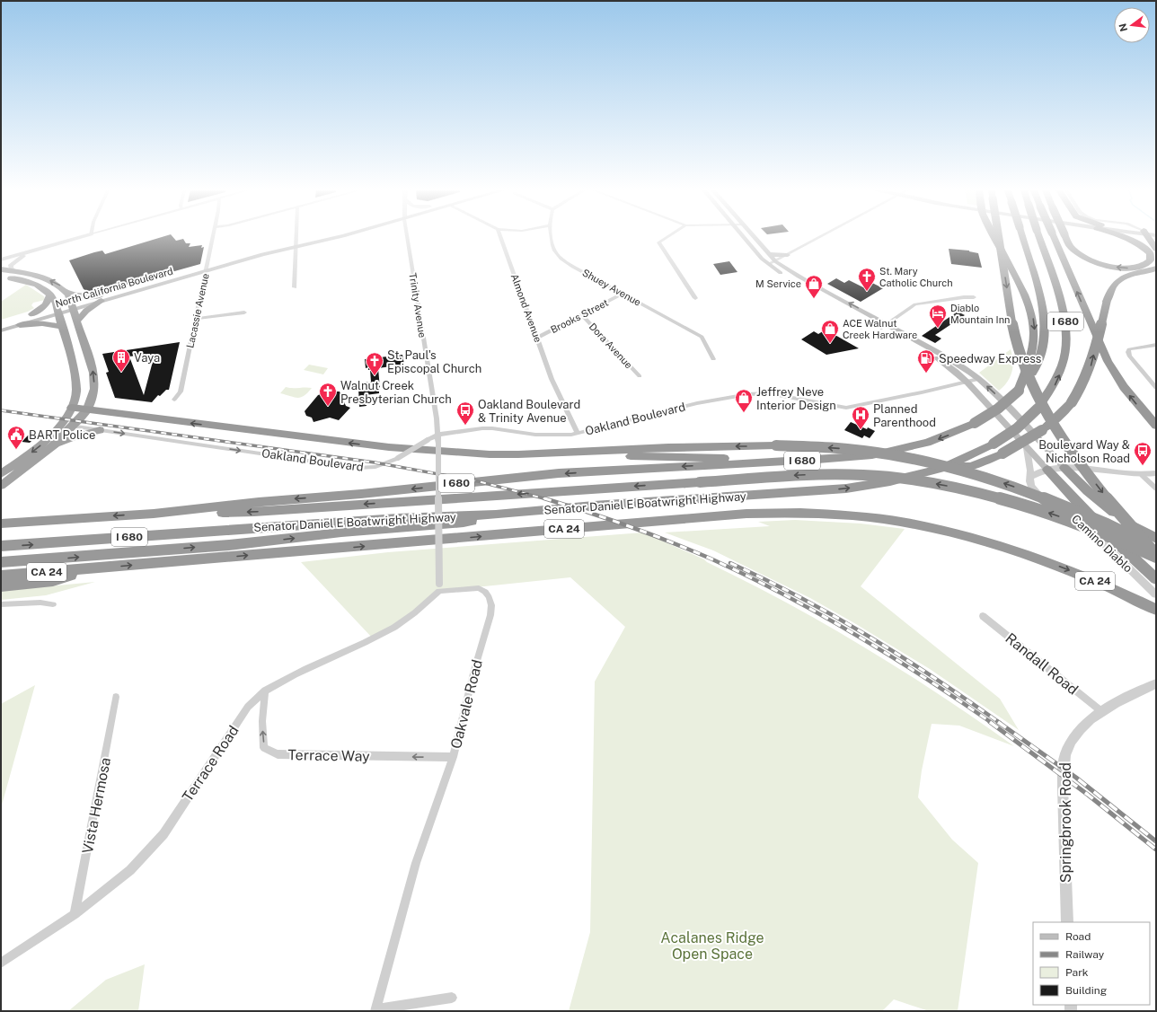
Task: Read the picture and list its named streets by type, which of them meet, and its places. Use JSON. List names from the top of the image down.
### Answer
{
  "streets": {
    "highway": ["I 680", "Senator Daniel E Boatwright Highway", "CA 24"],
    "main road": ["North California Boulevard"],
    "street": [
      "Shuey Avenue",
      "Trinity Avenue",
      "Almond Avenue",
      "Lacassie Avenue",
      "Brooks Street",
      "Dora Avenue",
      "Oakland Boulevard",
      "Camino Diablo",
      "Randall Road",
      "Oakvale Road",
      "Terrace Way",
      "Terrace Road",
      "Vista Hermosa",
      "Springbrook Road"
    ]
  },
  "crossings": [
    ["North California Boulevard", "Lacassie Avenue"],
    ["Shuey Avenue", "Brooks Street"],
    ["Trinity Avenue", "Oakland Boulevard"],
    ["Almond Avenue", "Brooks Street"],
    ["Almond Avenue", "Oakland Boulevard"],
    ["Brooks Street", "Dora Avenue"],
    ["Randall Road", "Springbrook Road"],
    ["Oakvale Road", "Terrace Way"],
    ["Oakvale Road", "Terrace Road"],
    ["Terrace Way", "Terrace Road"],
    ["Terrace Road", "Vista Hermosa"]
  ],
  "one_way": ["Oakland Boulevard", "Terrace Way"],
  "parks": ["Acalanes Ridge Open Space"],
  "places": {
    "church": ["St. Mary Catholic Church", "St. Paul's Episcopal Church", "Walnut Creek Presbyterian Church"],
    "shop": ["M Service", "ACE Walnut Creek Hardware", "Jeffrey Neve Interior Design"],
    "hotel": ["Diablo Mountain Inn"],
    "building": ["Vaya"],
    "fuel station": ["Speedway Express"],
    "bus stop": ["Oakland Boulevard & Trinity Avenue", "Boulevard Way & Nicholson Road"],
    "hospital": ["Planned Parenthood"],
    "public building": ["BART Police"]
  },
  "legend": [
    "Road",
    "Railway",
    "Park",
    "Building"
  ],
  "north": "left"
}
